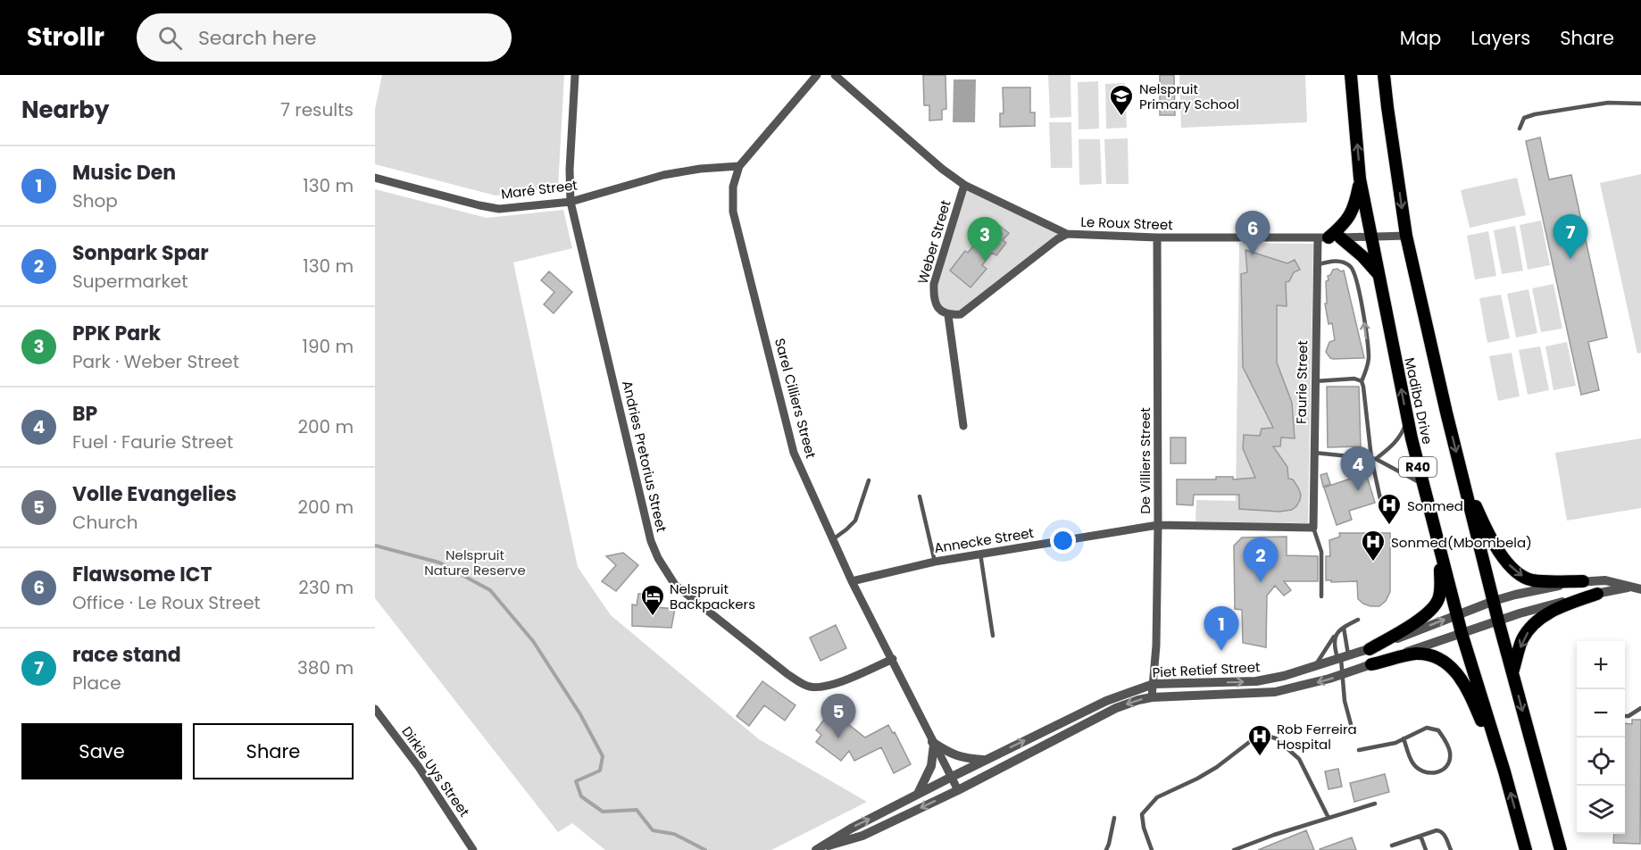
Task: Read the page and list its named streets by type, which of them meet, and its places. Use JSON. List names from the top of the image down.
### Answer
{
  "streets": {
    "main road": ["Madiba Drive", "R40"],
    "street": [
      "Maré Street",
      "Le Roux Street",
      "Weber Street",
      "Faurie Street",
      "Sarel Cilliers Street",
      "Andries Pretorius Street",
      "De Villiers Street",
      "Annecke Street",
      "Piet Retief Street",
      "Dirkie Uys Street"
    ]
  },
  "crossings": [
    ["Maré Street", "Sarel Cilliers Street"],
    ["Maré Street", "Andries Pretorius Street"],
    ["Le Roux Street", "Weber Street"],
    ["Le Roux Street", "Faurie Street"],
    ["Le Roux Street", "Madiba Drive"],
    ["Le Roux Street", "De Villiers Street"],
    ["Faurie Street", "Annecke Street"],
    ["Sarel Cilliers Street", "Andries Pretorius Street"],
    ["Sarel Cilliers Street", "Annecke Street"],
    ["Sarel Cilliers Street", "Piet Retief Street"],
    ["Madiba Drive", "Piet Retief Street"],
    ["De Villiers Street", "Annecke Street"],
    ["De Villiers Street", "Piet Retief Street"]
  ],
  "parks": ["Nelspruit Nature Reserve"],
  "places": {
    "school or university": ["Nelspruit Primary School"],
    "hospital": ["Sonmed", "Sonmed(Mbombela)", "Rob Ferreira Hospital"],
    "hotel": ["Nelspruit Backpackers"]
  },
  "page": {
    "header": "Strollr",
    "search": "Search here",
    "nav": ["Map", "Layers", "Share"],
    "heading": ["Nearby", "7 results"],
    "list": [
      {
        "mark": "1",
        "name": "Music Den",
        "note": "Shop",
        "value": "130 m"
      },
      {
        "mark": "2",
        "name": "Sonpark Spar",
        "note": "Supermarket",
        "value": "130 m"
      },
      {
        "mark": "3",
        "name": "PPK Park",
        "note": "Park · Weber Street",
        "value": "190 m"
      },
      {
        "mark": "4",
        "name": "BP",
        "note": "Fuel · Faurie Street",
        "value": "200 m"
      },
      {
        "mark": "5",
        "name": "Volle Evangelies",
        "note": "Church",
        "value": "200 m"
      },
      {
        "mark": "6",
        "name": "Flawsome ICT",
        "note": "Office · Le Roux Street",
        "value": "230 m"
      },
      {
        "mark": "7",
        "name": "race stand",
        "note": "Place",
        "value": "380 m"
      }
    ],
    "pins": [
      "6",
      "7",
      "3",
      "4",
      "2",
      "1",
      "5"
    ],
    "map_buttons": ["+", "−"],
    "buttons": ["Save", "Share"]
  }
}
